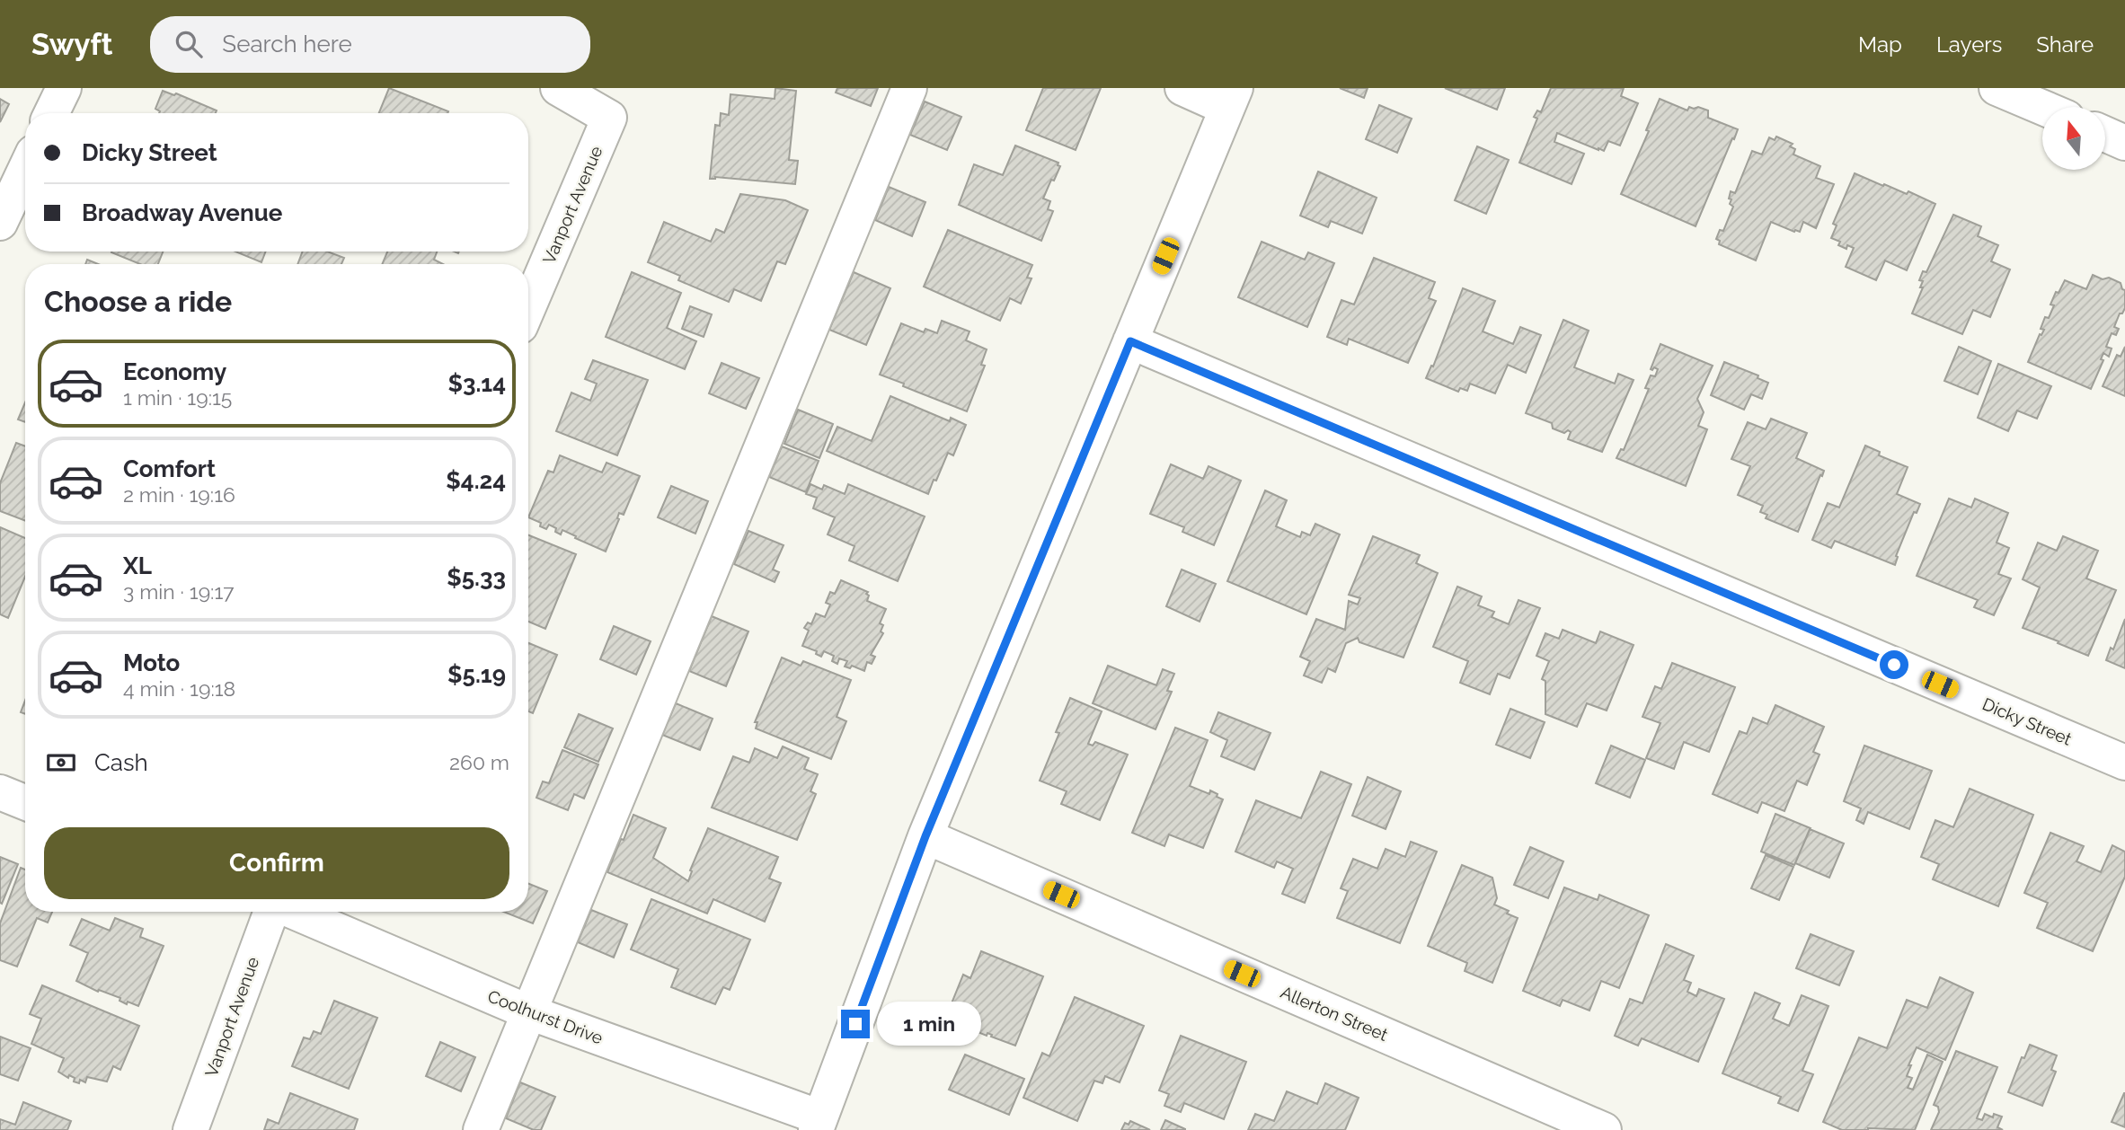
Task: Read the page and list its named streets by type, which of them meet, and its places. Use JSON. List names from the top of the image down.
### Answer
{
  "streets": {
    "street": [
      "Vanport Avenue",
      "Dicky Street",
      "Allerton Street",
      "Coolhurst Drive"
    ]
  },
  "north": "top",
  "page": {
    "header": "Swyft",
    "search": "Search here",
    "nav": ["Map", "Layers", "Share"],
    "banner": ["Dicky Street", "Broadway Avenue"],
    "heading": "Choose a ride",
    "list": [
      {
        "name": "Economy",
        "note": "1 min · 19:15",
        "value": "$3.14"
      },
      {
        "name": "Comfort",
        "note": "2 min · 19:16",
        "value": "$4.24"
      },
      {
        "name": "XL",
        "note": "3 min · 19:17",
        "value": "$5.33"
      },
      {
        "name": "Moto",
        "note": "4 min · 19:18",
        "value": "$5.19"
      }
    ],
    "pay": ["Cash", "260 m"],
    "buttons": "Confirm",
    "bubble": "1 min"
  }
}
